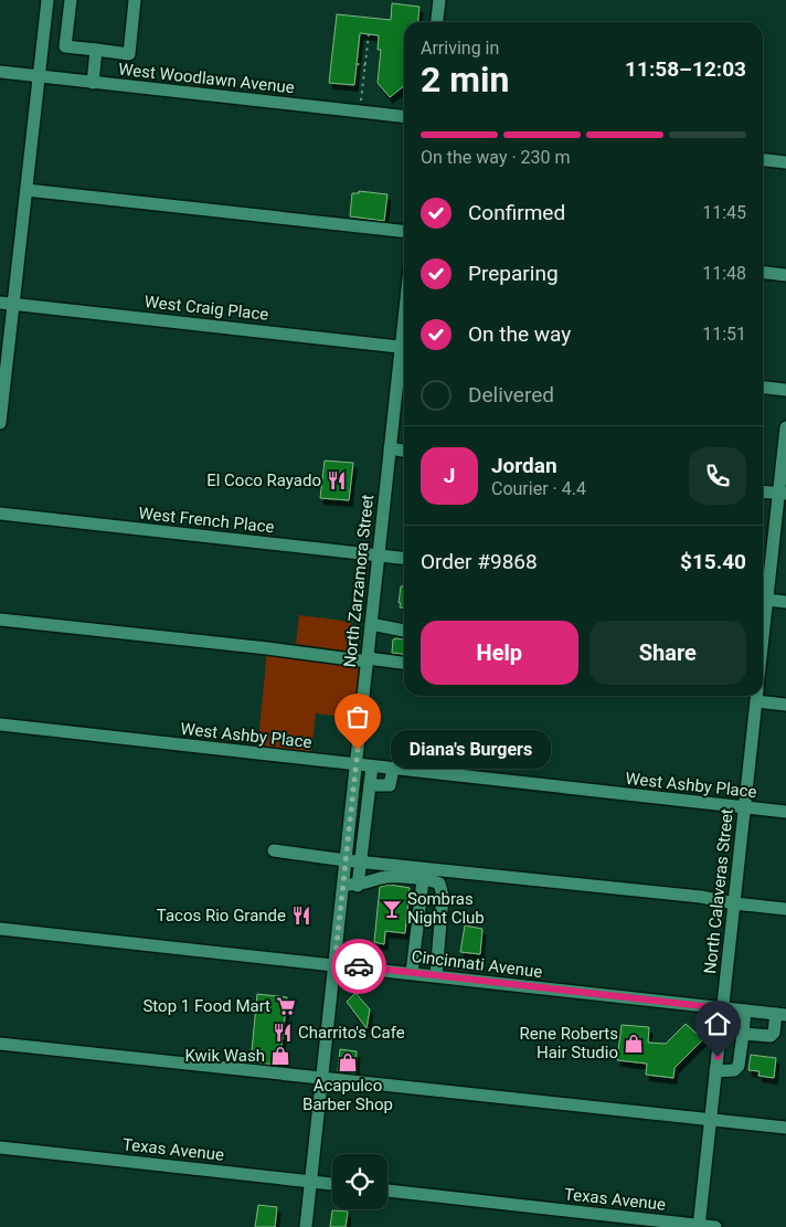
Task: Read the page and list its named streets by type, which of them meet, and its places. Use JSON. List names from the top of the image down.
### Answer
{
  "streets": {
    "street": [
      "West Woodlawn Avenue",
      "West Craig Place",
      "West French Place",
      "North Zarzamora Street",
      "West Ashby Place",
      "North Calaveras Street",
      "Cincinnati Avenue",
      "Texas Avenue"
    ]
  },
  "crossings": [
    ["West French Place", "North Zarzamora Street"],
    ["North Zarzamora Street", "West Ashby Place"],
    ["North Zarzamora Street", "Cincinnati Avenue"],
    ["North Zarzamora Street", "Texas Avenue"],
    ["West Ashby Place", "North Calaveras Street"],
    ["North Calaveras Street", "Cincinnati Avenue"],
    ["North Calaveras Street", "Texas Avenue"]
  ],
  "places": {
    "restaurant": ["El Coco Rayado", "Tacos Rio Grande", "Charrito's Cafe"],
    "other": ["Diana's Burgers"],
    "bar": ["Sombras Night Club"],
    "supermarket": ["Stop 1 Food Mart"],
    "shop": ["Rene Roberts Hair Studio", "Kwik Wash", "Acapulco Barber Shop"]
  },
  "page": {
    "heading": ["2 min", "Arriving in", "11:58–12:03"],
    "panel": [
      "Jordan",
      "Courier · 4.4",
      "Order #9868",
      "$15.40"
    ],
    "bar": "On the way · 230 m",
    "list": [
      ["Confirmed", "11:45"],
      ["Preparing", "11:48"],
      ["On the way", "11:51"],
      "Delivered"
    ],
    "round": "J",
    "buttons": ["Help", "Share"],
    "bubble": "Diana's Burgers"
  }
}
